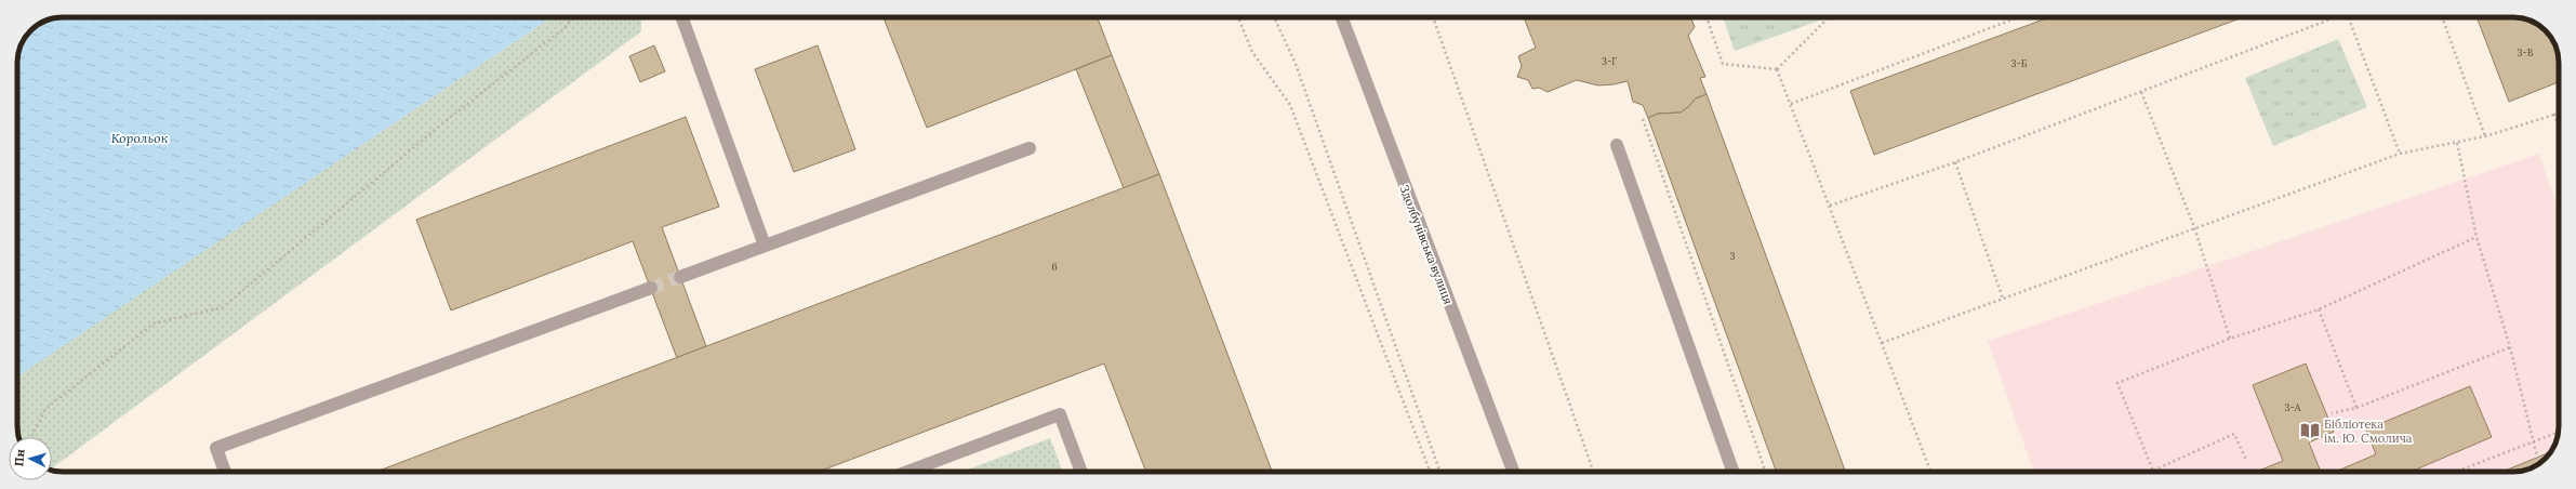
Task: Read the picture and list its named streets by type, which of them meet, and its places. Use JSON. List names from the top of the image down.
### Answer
{
  "streets": {
    "street": ["Здолбунівська вулиця"]
  },
  "water": ["Корольок"],
  "places": {
    "library": ["Бібліотека ім. Ю. Смолича"]
  },
  "house_numbers": [
    "3-В",
    "3-Г",
    "3-Б",
    "3",
    "6",
    "3-А"
  ],
  "north": "left"
}
